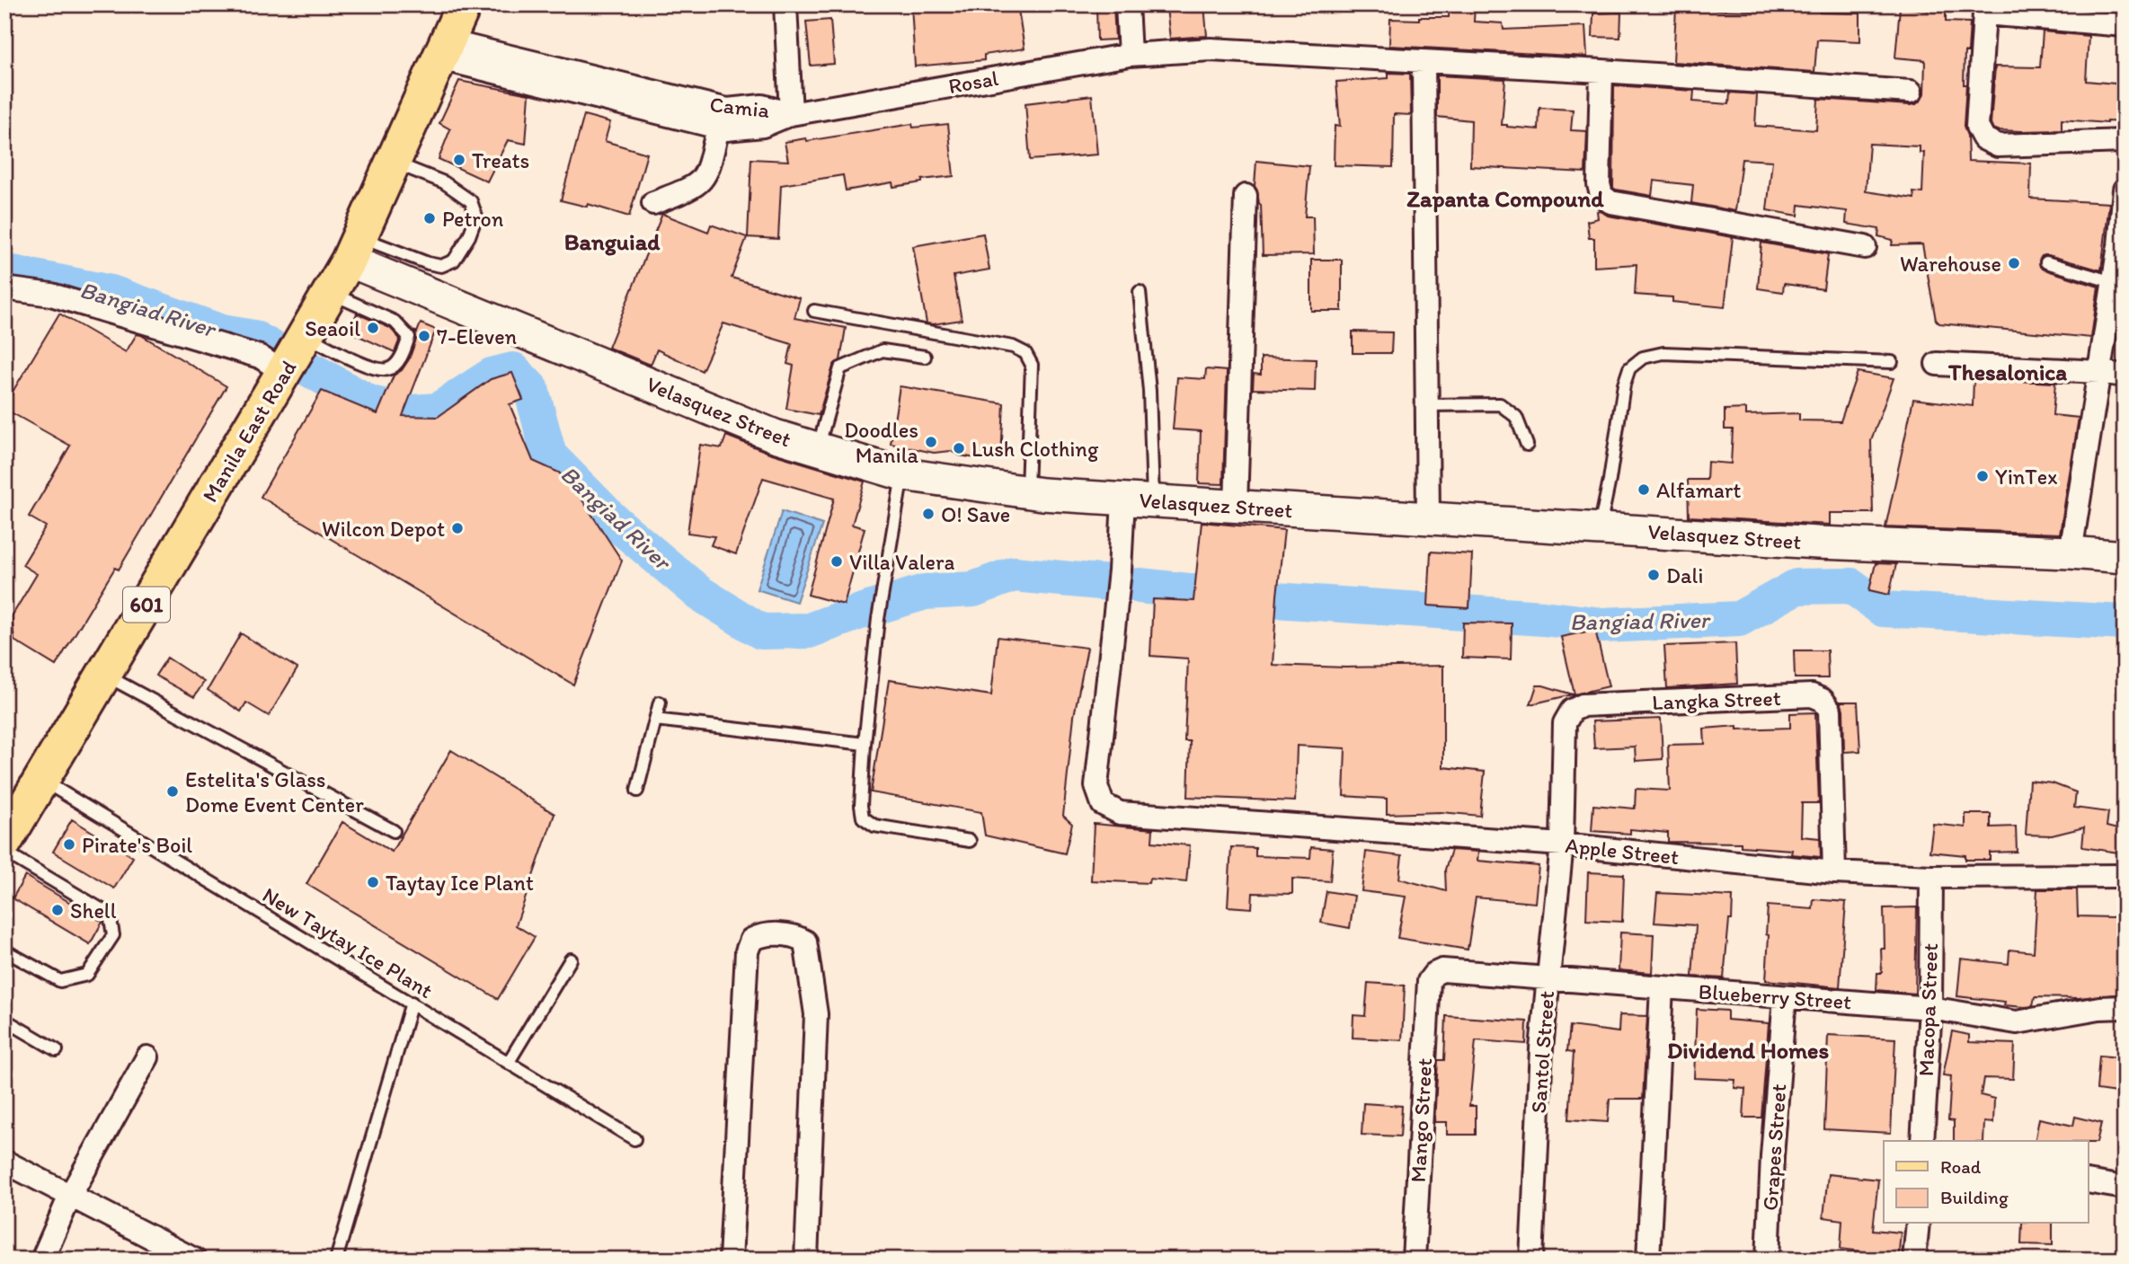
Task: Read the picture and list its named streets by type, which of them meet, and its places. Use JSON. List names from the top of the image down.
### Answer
{
  "streets": {
    "main road": ["Velasquez Street", "Manila East Road", "601"],
    "street": [
      "Rosal",
      "Camia",
      "Langka Street",
      "Apple Street",
      "Blueberry Street",
      "Macopa Street",
      "Santol Street",
      "Mango Street",
      "Grapes Street"
    ],
    "lane": ["New Taytay Ice Plant"]
  },
  "crossings": [
    ["Rosal", "Camia"],
    ["Camia", "Manila East Road"],
    ["Velasquez Street", "Manila East Road"],
    ["Velasquez Street", "Apple Street"],
    ["Manila East Road", "New Taytay Ice Plant"],
    ["Langka Street", "Apple Street"],
    ["Langka Street", "Santol Street"],
    ["Apple Street", "Macopa Street"],
    ["Apple Street", "Santol Street"],
    ["Blueberry Street", "Macopa Street"],
    ["Blueberry Street", "Santol Street"],
    ["Blueberry Street", "Mango Street"],
    ["Blueberry Street", "Grapes Street"]
  ],
  "districts": [
    "Zapanta Compound",
    "Banguiad",
    "Thesalonica",
    "Dividend Homes"
  ],
  "water": ["Bangiad River"],
  "places": [
    "Treats",
    "Petron",
    "Warehouse",
    "Seaoil",
    "7-Eleven",
    "Doodles Manila",
    "Lush Clothing",
    "YinTex",
    "Alfamart",
    "O! Save",
    "Wilcon Depot",
    "Villa Valera",
    "Dali",
    "Estelita's Glass Dome Event Center",
    "Pirate's Boil",
    "Taytay Ice Plant",
    "Shell"
  ],
  "legend": ["Road", "Building"]
}
